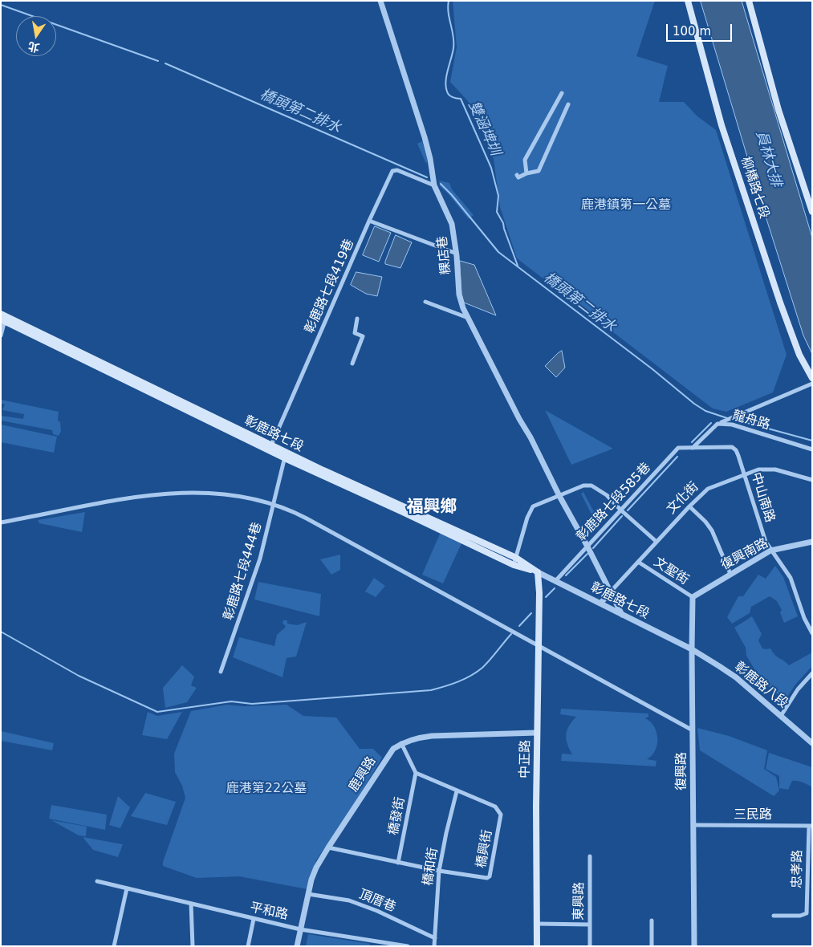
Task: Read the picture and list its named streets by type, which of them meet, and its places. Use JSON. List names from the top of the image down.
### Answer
{
  "streets": {
    "main road": ["柳橋路七段", "彰鹿路七段", "中正路"],
    "street": [
      "粿店巷",
      "彰鹿路七段419巷",
      "龍舟路",
      "中山南路",
      "文化街",
      "彰鹿路七段585巷",
      "復興南路",
      "彰鹿路七段444巷",
      "文聖街",
      "彰鹿路八段",
      "復興路",
      "鹿興路",
      "三民路",
      "橋發街",
      "橋興街",
      "橋和街",
      "忠孝路",
      "頂厝巷",
      "東興路",
      "平和路"
    ]
  },
  "crossings": [
    ["粿店巷", "彰鹿路七段419巷"],
    ["粿店巷", "彰鹿路七段"],
    ["粿店巷", "文化街"],
    ["粿店巷", "彰鹿路七段585巷"],
    ["彰鹿路七段419巷", "彰鹿路七段"],
    ["龍舟路", "中山南路"],
    ["龍舟路", "彰鹿路七段585巷"],
    ["彰鹿路七段", "文化街"],
    ["彰鹿路七段", "彰鹿路七段585巷"],
    ["彰鹿路七段", "彰鹿路七段444巷"],
    ["彰鹿路七段", "彰鹿路八段"],
    ["彰鹿路七段", "中正路"],
    ["彰鹿路七段", "復興路"],
    ["中山南路", "文化街"],
    ["中山南路", "彰鹿路七段585巷"],
    ["中山南路", "復興南路"],
    ["文化街", "文聖街"],
    ["復興南路", "文聖街"],
    ["復興南路", "復興路"],
    ["文聖街", "復興路"],
    ["彰鹿路八段", "復興路"],
    ["中正路", "鹿興路"],
    ["復興路", "三民路"],
    ["鹿興路", "橋興街"],
    ["鹿興路", "頂厝巷"],
    ["鹿興路", "平和路"],
    ["三民路", "忠孝路"],
    ["橋發街", "橋興街"],
    ["橋興街", "橋和街"],
    ["橋和街", "頂厝巷"]
  ],
  "districts": ["福興鄉"],
  "water": ["橋頭第二排水", "雙涵埤圳", "員林大排"],
  "parks": ["鹿港鎮第一公墓", "鹿港第22公墓"],
  "scale_bar": "100 m",
  "north": "bottom"
}
